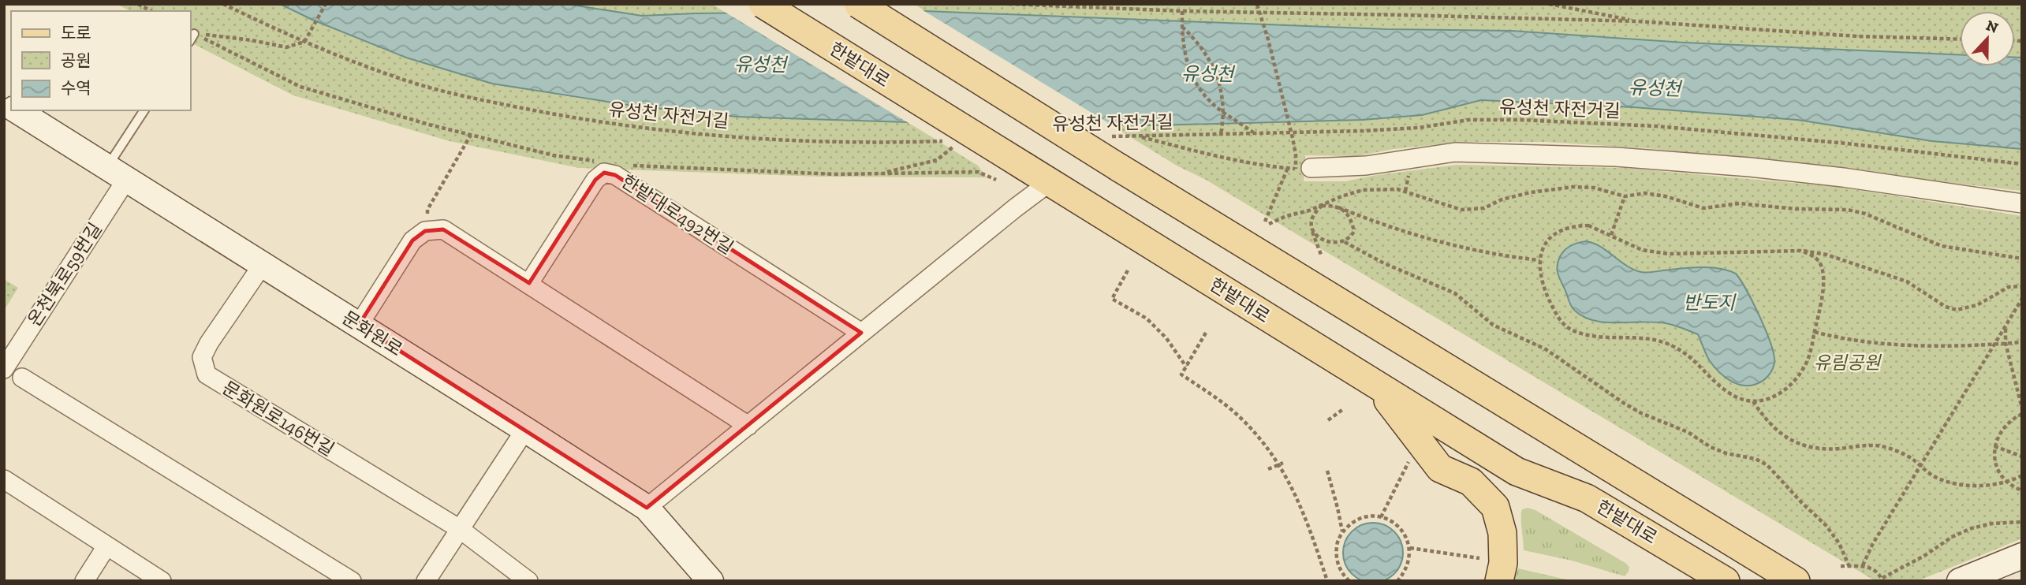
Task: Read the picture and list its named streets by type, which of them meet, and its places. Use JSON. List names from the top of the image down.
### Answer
{
  "streets": {
    "main road": ["한밭대로"],
    "street": [
      "한밭대로492번길",
      "온천북로59번길",
      "문화원로",
      "문화원로146번길"
    ],
    "path": ["유성천 자전거길"]
  },
  "crossings": [
    ["온천북로59번길", "문화원로"],
    ["문화원로", "문화원로146번길"]
  ],
  "water": ["유성천", "반도지"],
  "parks": ["유림공원"],
  "legend": ["도로", "공원", "수역"],
  "north": "top"
}
